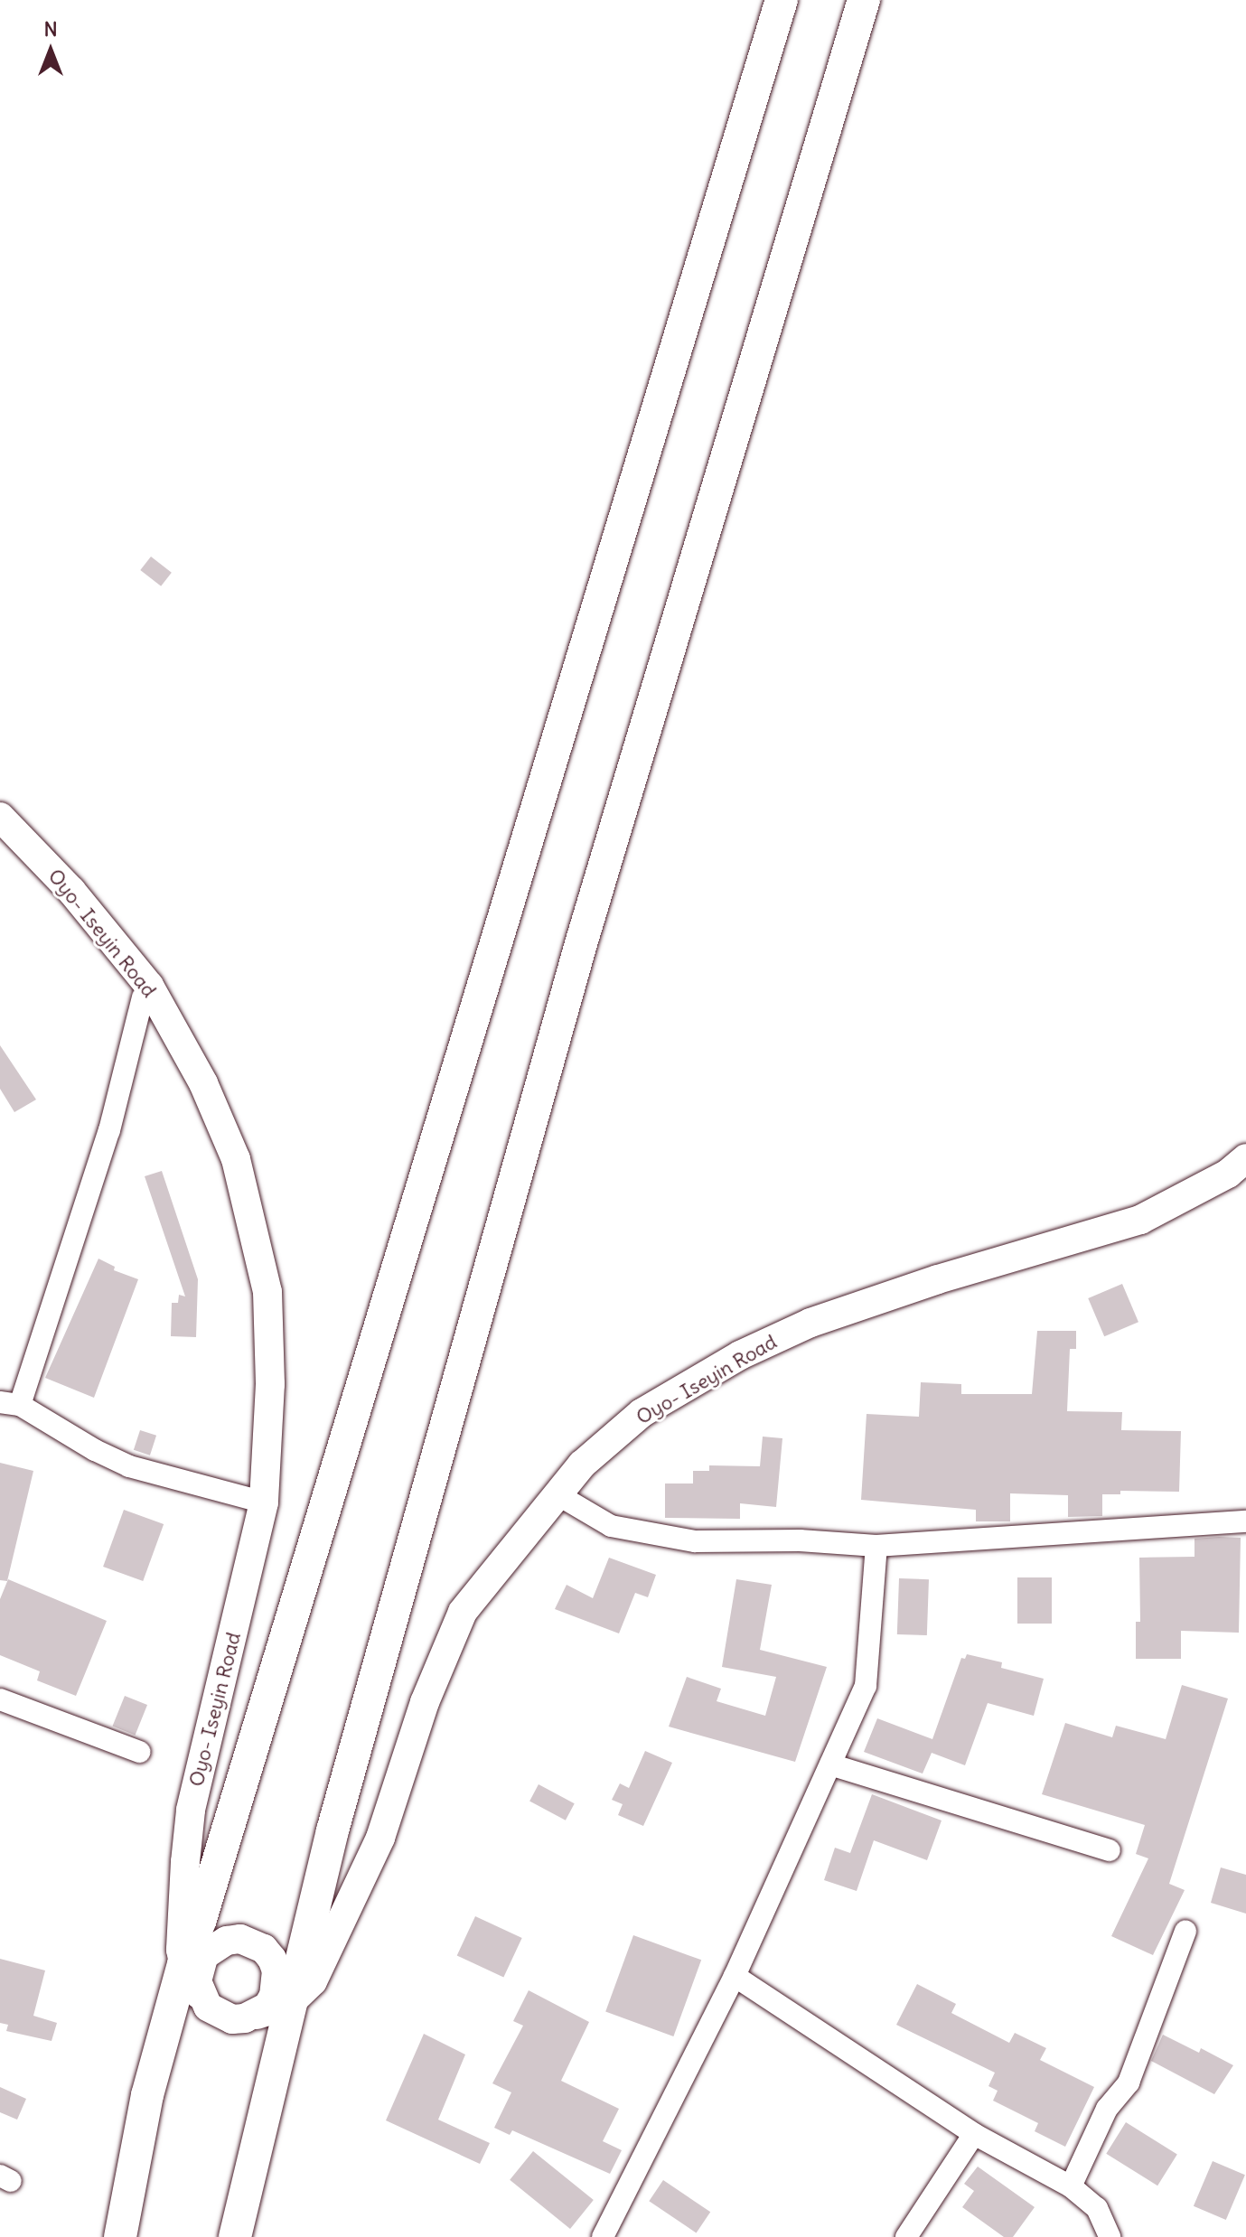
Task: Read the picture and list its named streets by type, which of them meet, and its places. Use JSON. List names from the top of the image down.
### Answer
{
  "streets": {
    "main road": ["Oyo- Iseyin Road"]
  },
  "north": "top"
}
